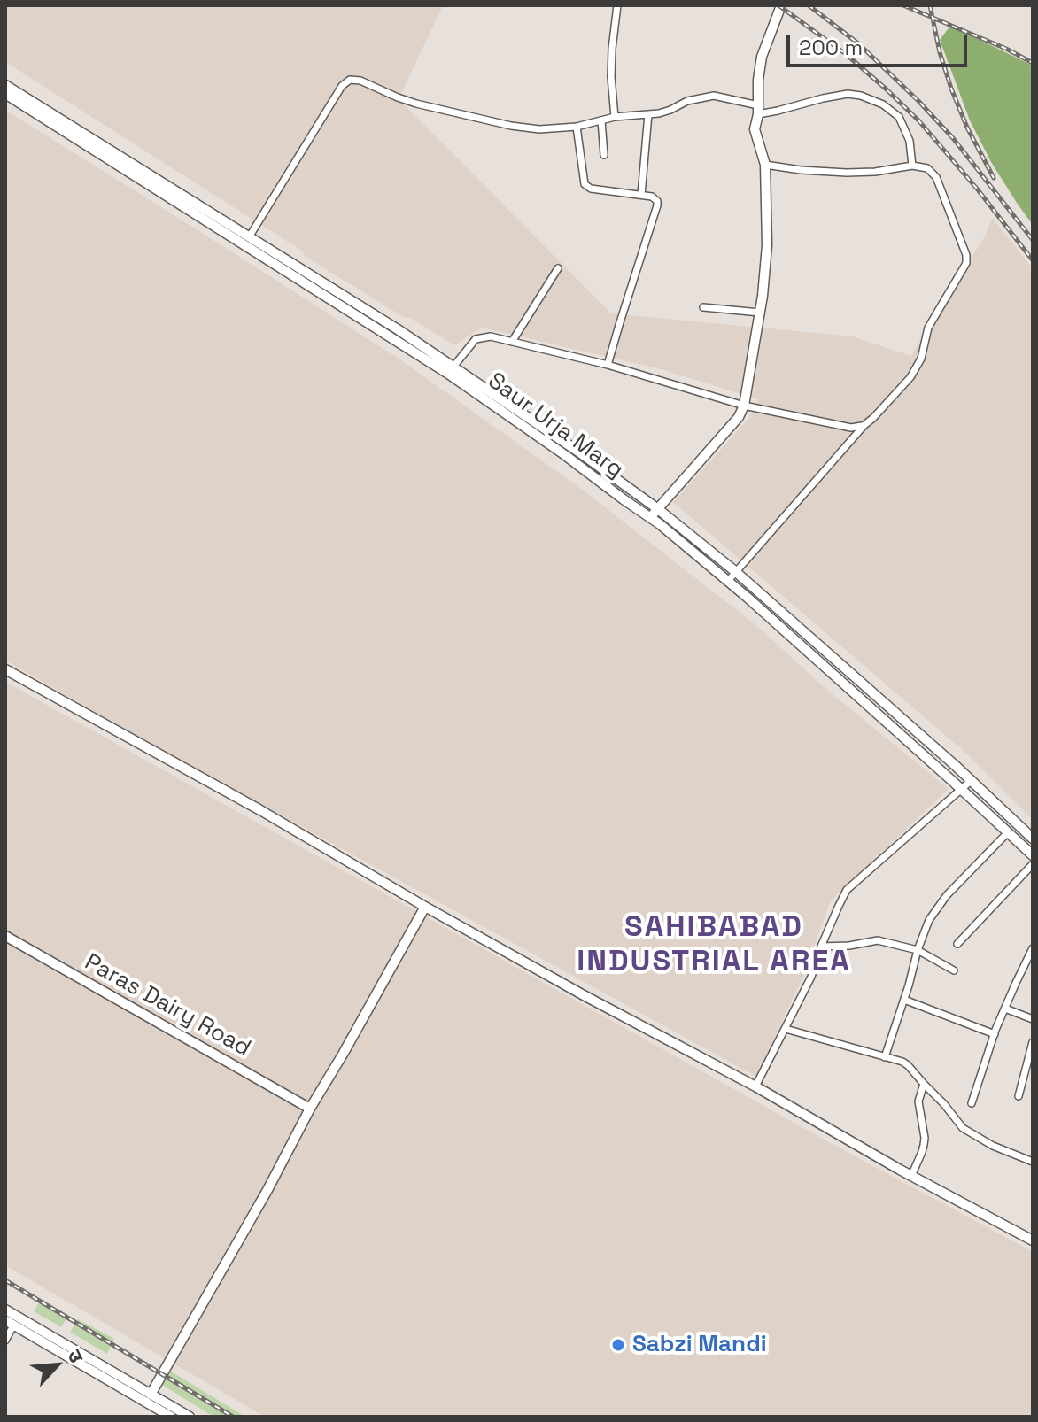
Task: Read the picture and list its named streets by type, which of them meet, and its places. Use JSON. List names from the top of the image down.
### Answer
{
  "streets": {
    "street": ["Saur Urja Marg", "Paras Dairy Road"]
  },
  "districts": ["SAHIBABAD INDUSTRIAL AREA"],
  "places": ["Sabzi Mandi"],
  "scale_bar": "200 m",
  "north": "top right"
}
